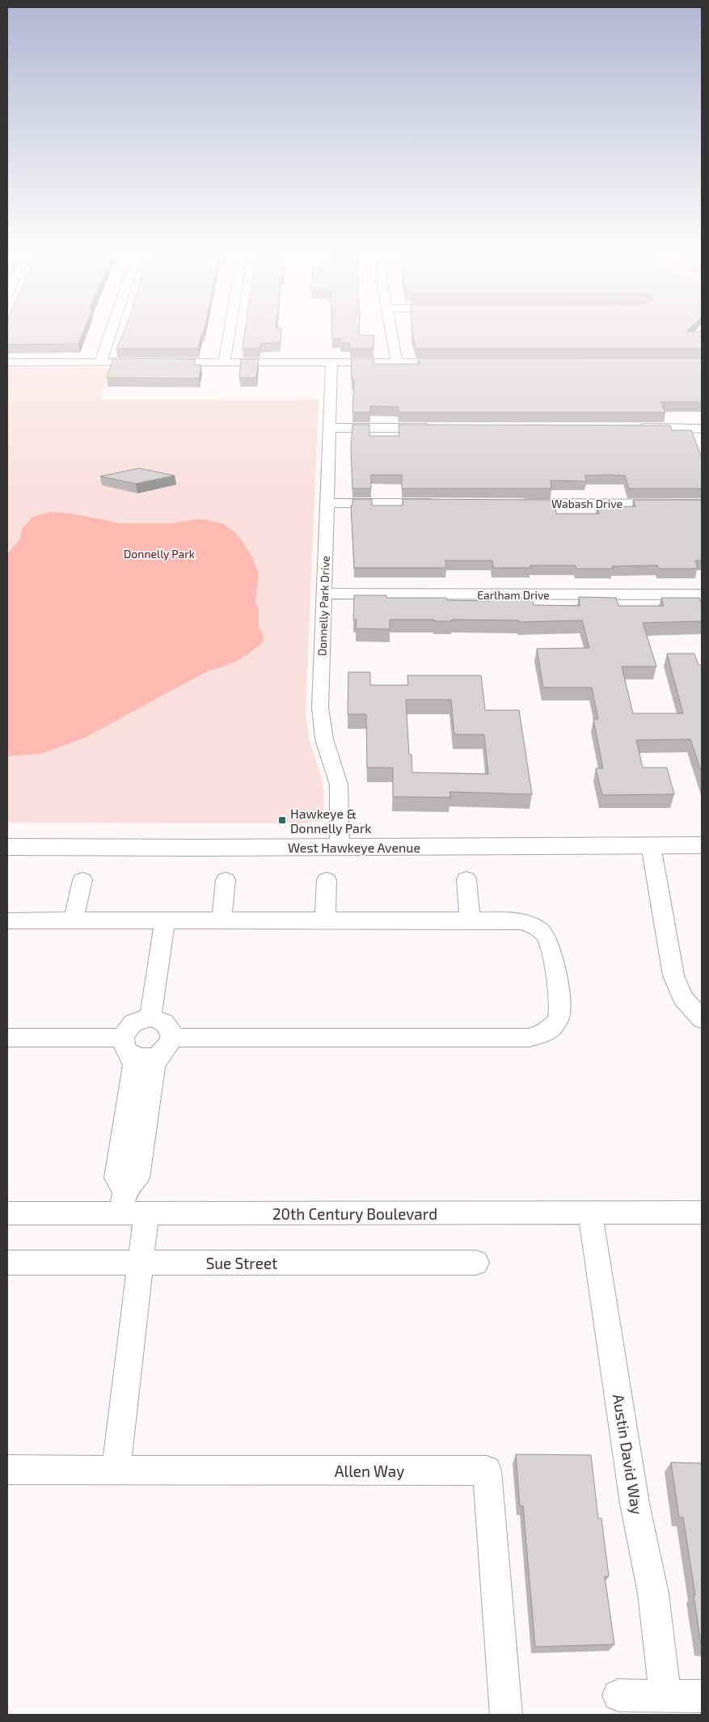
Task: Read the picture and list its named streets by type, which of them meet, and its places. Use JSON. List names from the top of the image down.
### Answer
{
  "streets": {
    "street": [
      "Wabash Drive",
      "Earlham Drive",
      "Donnelly Park Drive",
      "West Hawkeye Avenue",
      "20th Century Boulevard",
      "Sue Street",
      "Austin David Way",
      "Allen Way"
    ]
  },
  "crossings": [
    ["Earlham Drive", "Donnelly Park Drive"],
    ["Donnelly Park Drive", "West Hawkeye Avenue"],
    ["20th Century Boulevard", "Austin David Way"]
  ],
  "parks": ["Donnelly Park"],
  "places": {
    "transit": ["Hawkeye & Donnelly Park"]
  }
}
